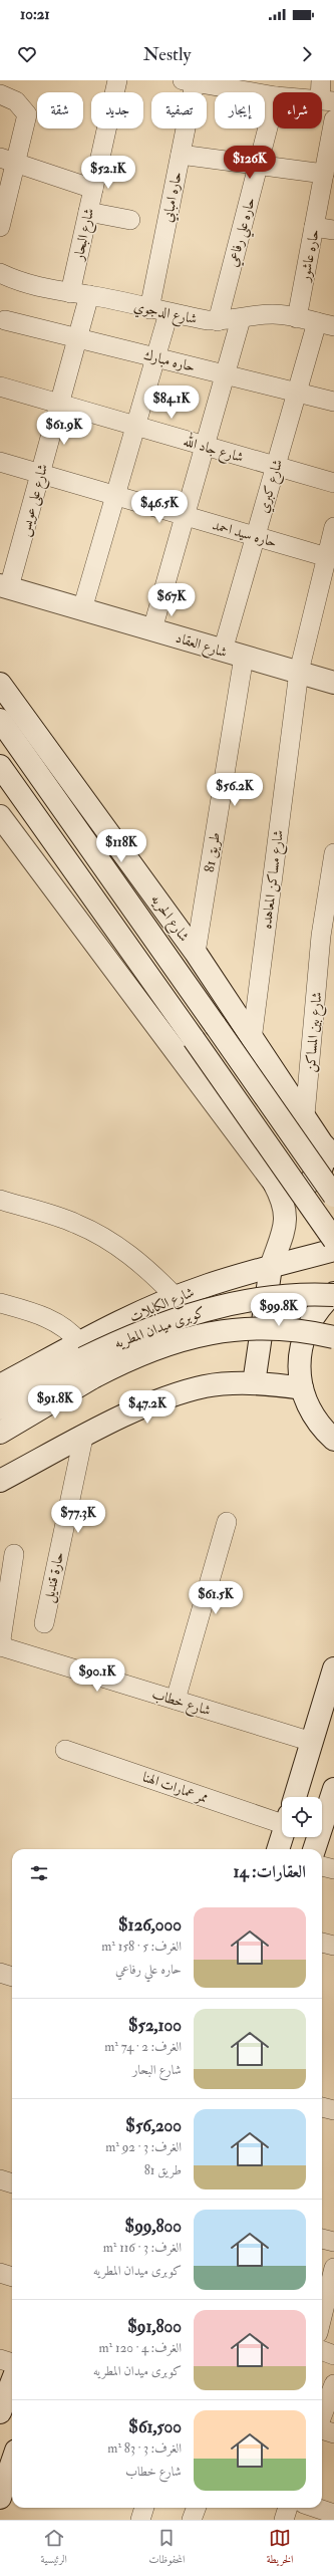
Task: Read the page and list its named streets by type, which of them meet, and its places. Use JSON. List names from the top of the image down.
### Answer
{
  "streets": {
    "main road": [
      "شارع العقاد",
      "شارع الحريه",
      "شارع الكابلات",
      "كوبرى ميدان المطريه"
    ],
    "street": [
      "حاره امبابي",
      "حاره علي رفاعي",
      "شارع البحار",
      "حاره عاشور",
      "شارع الدجوي",
      "حاره مبارك",
      "شارع جاد الله",
      "شارع كبري",
      "شارع على عويس",
      "حاره سيد احمد",
      "طريق 81",
      "شارع مساكن المعاهده",
      "شارع بين المساكن",
      "حارة قنديل",
      "شارع خطاب",
      "ممر عمارات الهنا"
    ]
  },
  "crossings": [
    ["حاره امبابي", "شارع الدجوي"],
    ["حاره علي رفاعي", "شارع الدجوي"],
    ["شارع البحار", "شارع الدجوي"],
    ["شارع البحار", "شارع على عويس"],
    ["حاره عاشور", "شارع الدجوي"],
    ["شارع الدجوي", "شارع كبري"],
    ["شارع الدجوي", "شارع على عويس"],
    ["حاره مبارك", "شارع كبري"],
    ["حاره مبارك", "شارع على عويس"],
    ["شارع جاد الله", "شارع كبري"],
    ["شارع جاد الله", "شارع على عويس"],
    ["شارع كبري", "حاره سيد احمد"],
    ["شارع كبري", "شارع العقاد"],
    ["شارع على عويس", "حاره سيد احمد"],
    ["شارع على عويس", "شارع العقاد"],
    ["حاره سيد احمد", "شارع مساكن المعاهده"],
    ["شارع العقاد", "طريق 81"],
    ["شارع العقاد", "شارع مساكن المعاهده"],
    ["طريق 81", "شارع الحريه"],
    ["شارع مساكن المعاهده", "شارع الحريه"],
    ["شارع الحريه", "شارع بين المساكن"],
    ["شارع الكابلات", "كوبرى ميدان المطريه"]
  ],
  "page": {
    "status": "10:21",
    "header": "Nestly",
    "chip": [
      "شراء",
      "إيجار",
      "تصفية",
      "جديد",
      "شقة"
    ],
    "price": [
      "$126K",
      "$52.1K",
      "$84.1K",
      "$61.9K",
      "$46.5K",
      "$67K",
      "$56.2K",
      "$118K",
      "$99.8K",
      "$91.8K",
      "$47.2K",
      "$77.3K",
      "$61.5K",
      "$90.1K"
    ],
    "heading": "العقارات: 14",
    "list": [
      {
        "name": "$126,000",
        "note": "الغرف: 5 · 158 m² · حاره علي رفاعي"
      },
      {
        "name": "$52,100",
        "note": "الغرف: 2 · 74 m² · شارع البحار"
      },
      {
        "name": "$56,200",
        "note": "الغرف: 3 · 92 m² · طريق 81"
      },
      {
        "name": "$99,800",
        "note": "الغرف: 3 · 116 m² · كوبرى ميدان المطريه"
      },
      {
        "name": "$91,800",
        "note": "الغرف: 4 · 120 m² · كوبرى ميدان المطريه"
      },
      {
        "name": "$61,500",
        "note": "الغرف: 3 · 83 m² · شارع خطاب"
      }
    ],
    "tabs": ["الخريطة", "المحفوظات", "الرئيسية"]
  }
}
